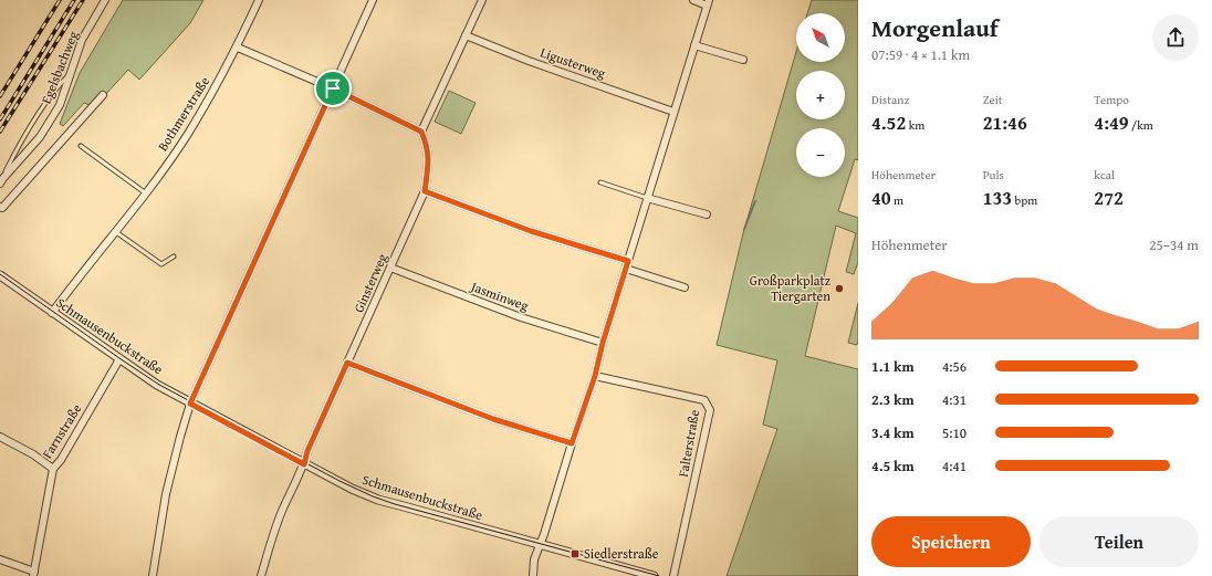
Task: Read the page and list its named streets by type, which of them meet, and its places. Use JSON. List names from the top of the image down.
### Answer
{
  "streets": {
    "street": [
      "Ligusterweg",
      "Egelsbachweg",
      "Bothmerstraße",
      "Ginsterweg",
      "Jasminweg",
      "Schmausenbuckstraße",
      "Farnstraße",
      "Falterstraße"
    ]
  },
  "crossings": [
    ["Bothmerstraße", "Schmausenbuckstraße"],
    ["Ginsterweg", "Jasminweg"],
    ["Ginsterweg", "Schmausenbuckstraße"],
    ["Schmausenbuckstraße", "Farnstraße"]
  ],
  "places": {
    "other": ["Großparkplatz Tiergarten"],
    "transit": ["Siedlerstraße"]
  },
  "north": "top left",
  "page": {
    "heading": ["Morgenlauf", "07:59 · 4 × 1.1 km"],
    "map_buttons": ["+", "−"],
    "stats": [
      ["Distanz", "4.52 km"],
      ["Zeit", "21:46"],
      ["Tempo", "4:49 /km"],
      ["Höhenmeter", "40 m"],
      ["Puls", "133 bpm"],
      ["kcal", "272"]
    ],
    "chart": ["Höhenmeter", "25–34 m"],
    "list": [
      {
        "name": "1.1 km",
        "note": "4:56"
      },
      {
        "name": "2.3 km",
        "note": "4:31"
      },
      {
        "name": "3.4 km",
        "note": "5:10"
      },
      {
        "name": "4.5 km",
        "note": "4:41"
      }
    ],
    "buttons": ["Speichern", "Teilen"]
  }
}
